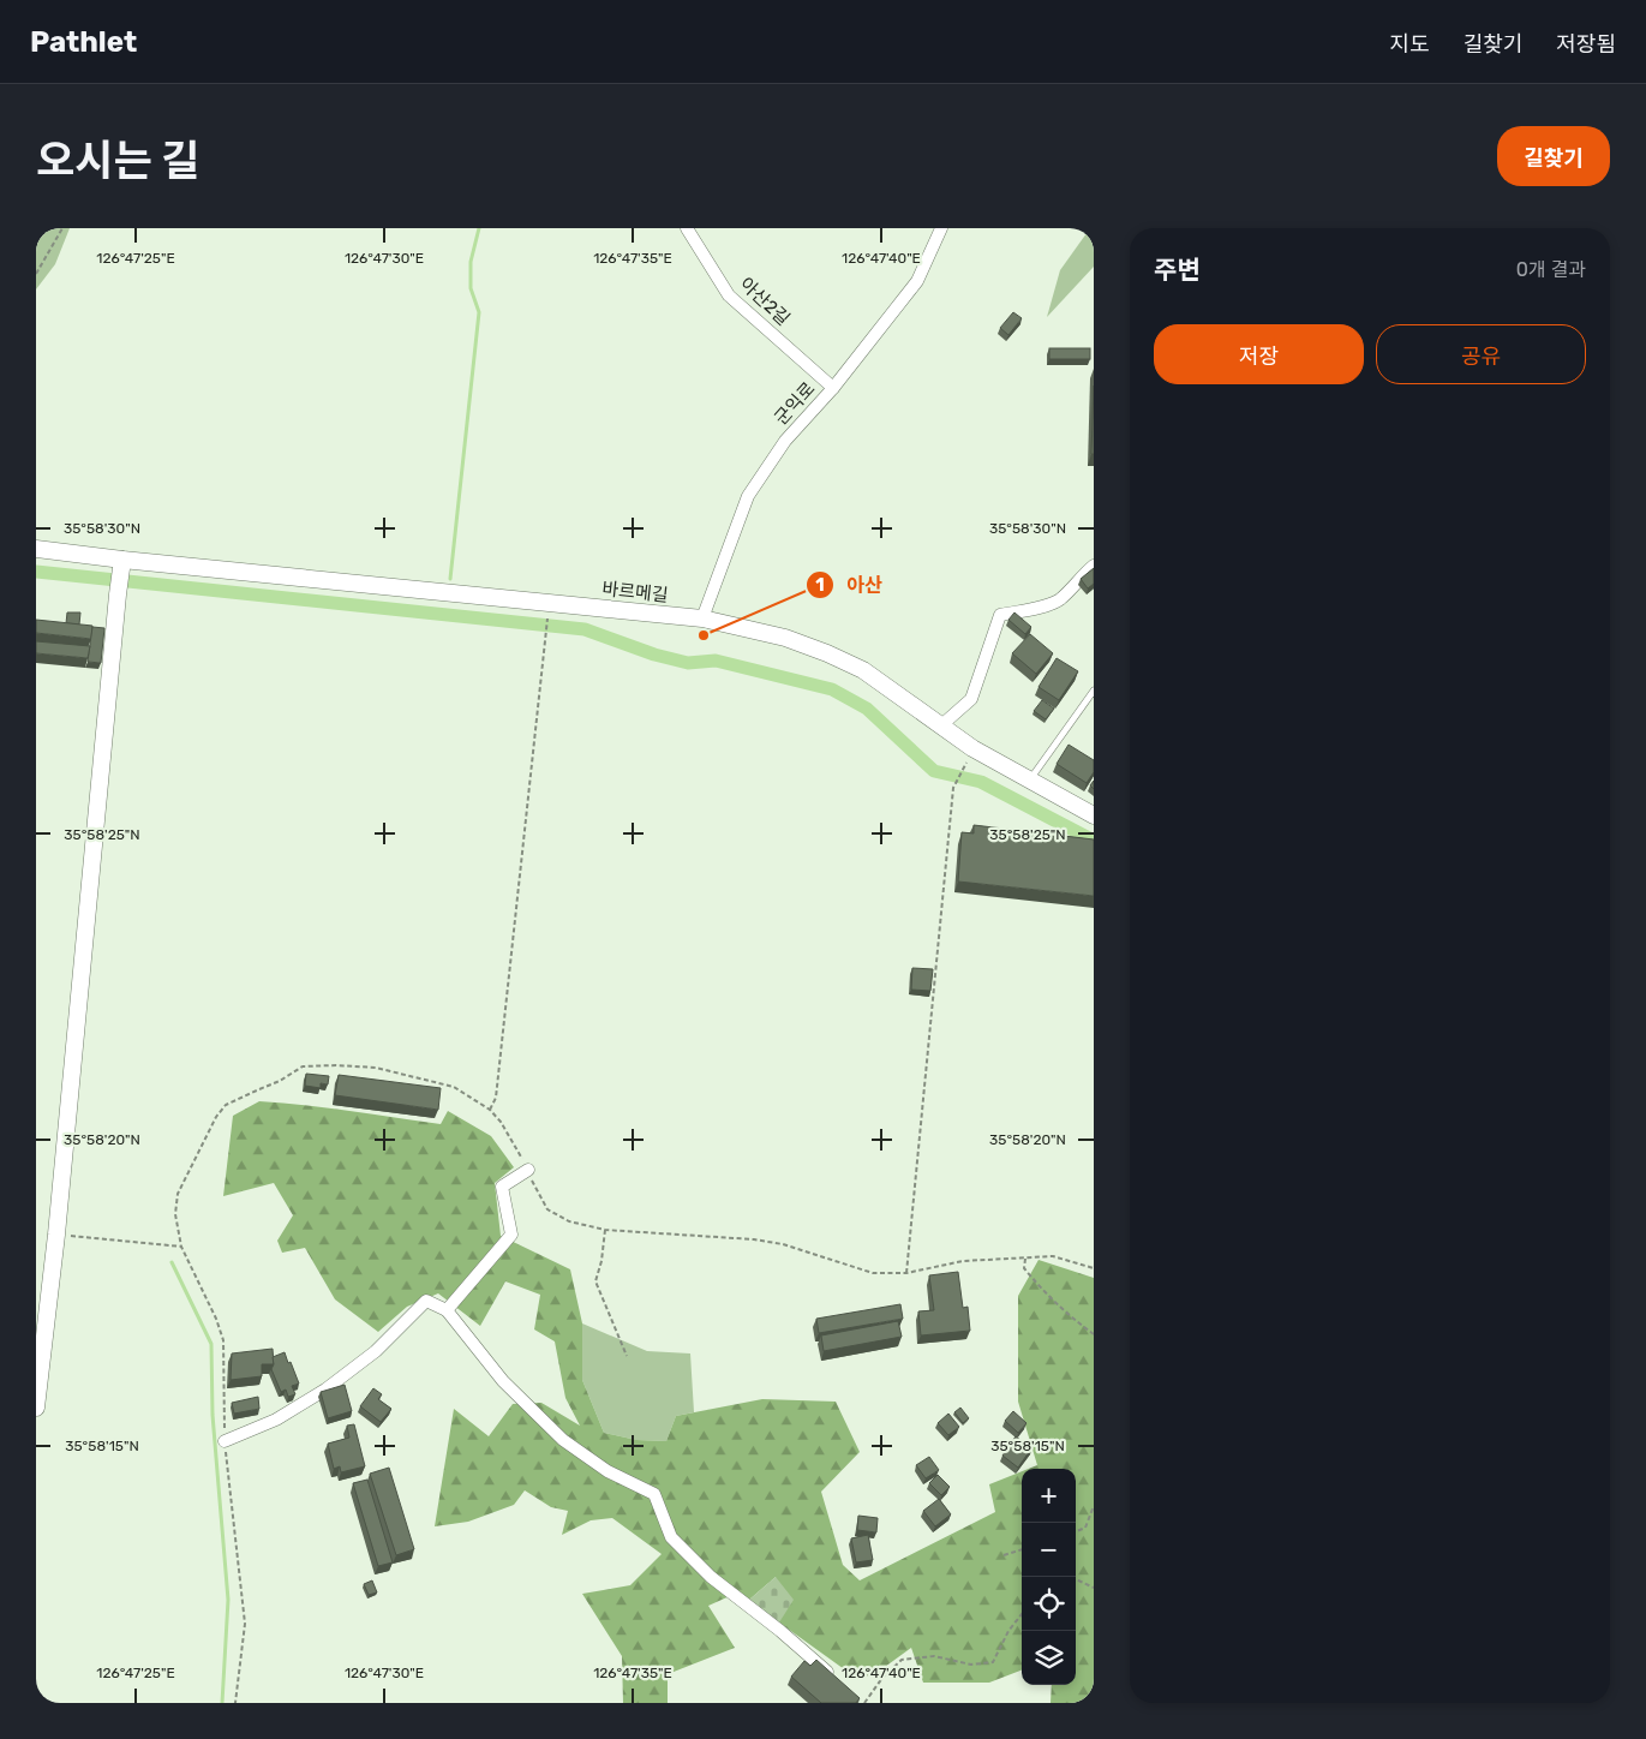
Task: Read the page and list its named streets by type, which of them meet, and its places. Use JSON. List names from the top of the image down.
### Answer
{
  "streets": {
    "street": ["아산2길", "군익로", "바르메길"]
  },
  "crossings": [
    ["아산2길", "군익로"],
    ["군익로", "바르메길"]
  ],
  "places": ["아산"],
  "page": {
    "header": "Pathlet",
    "nav": ["지도", "길찾기", "저장됨"],
    "title": "오시는 길",
    "buttons": [
      "길찾기",
      ["저장", "공유"]
    ],
    "heading": ["주변", "0개 결과"],
    "map_buttons": ["+", "−"]
  },
  "coordinates": [
    "126°47'25\"E",
    "126°47'30\"E",
    "126°47'35\"E",
    "126°47'40\"E",
    "35°58'30\"N",
    "35°58'25\"N",
    "35°58'20\"N",
    "35°58'15\"N"
  ]
}
